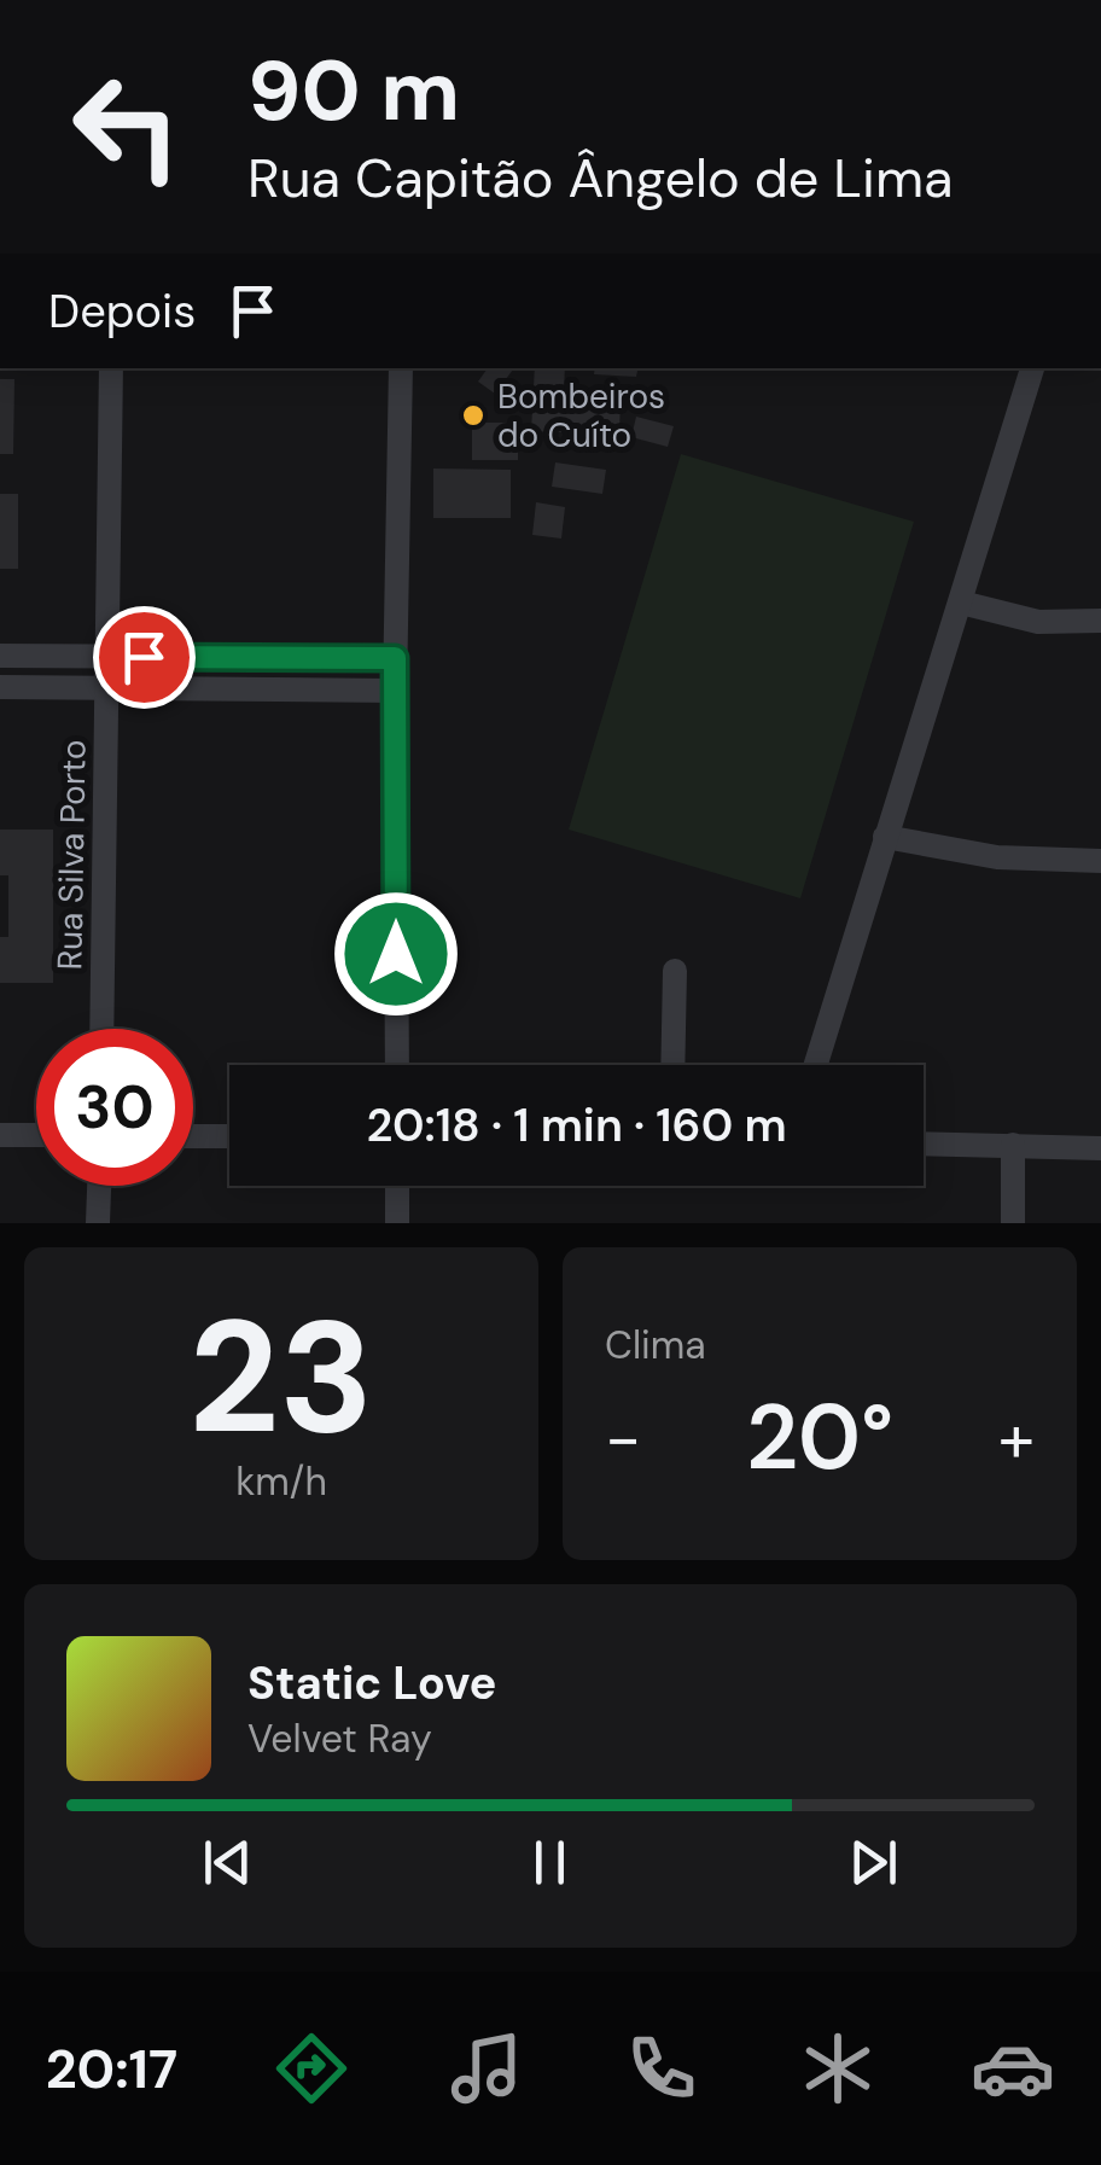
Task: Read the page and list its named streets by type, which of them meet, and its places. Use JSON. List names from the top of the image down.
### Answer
{
  "streets": {
    "street": ["Rua Silva Porto"]
  },
  "places": ["Bombeiros do Cuíto"],
  "page": {
    "turn": ["90 m", "Rua Capitão Ângelo de Lima"],
    "then": "Depois",
    "limit": "30",
    "trip": "20:18 · 1 min · 160 m",
    "tile": [
      ["23", "km/h"],
      "Clima"
    ],
    "heat": ["−", "20°", "+"],
    "song": ["Static Love", "Velvet Ray"],
    "tabs": "20:17"
  }
}
